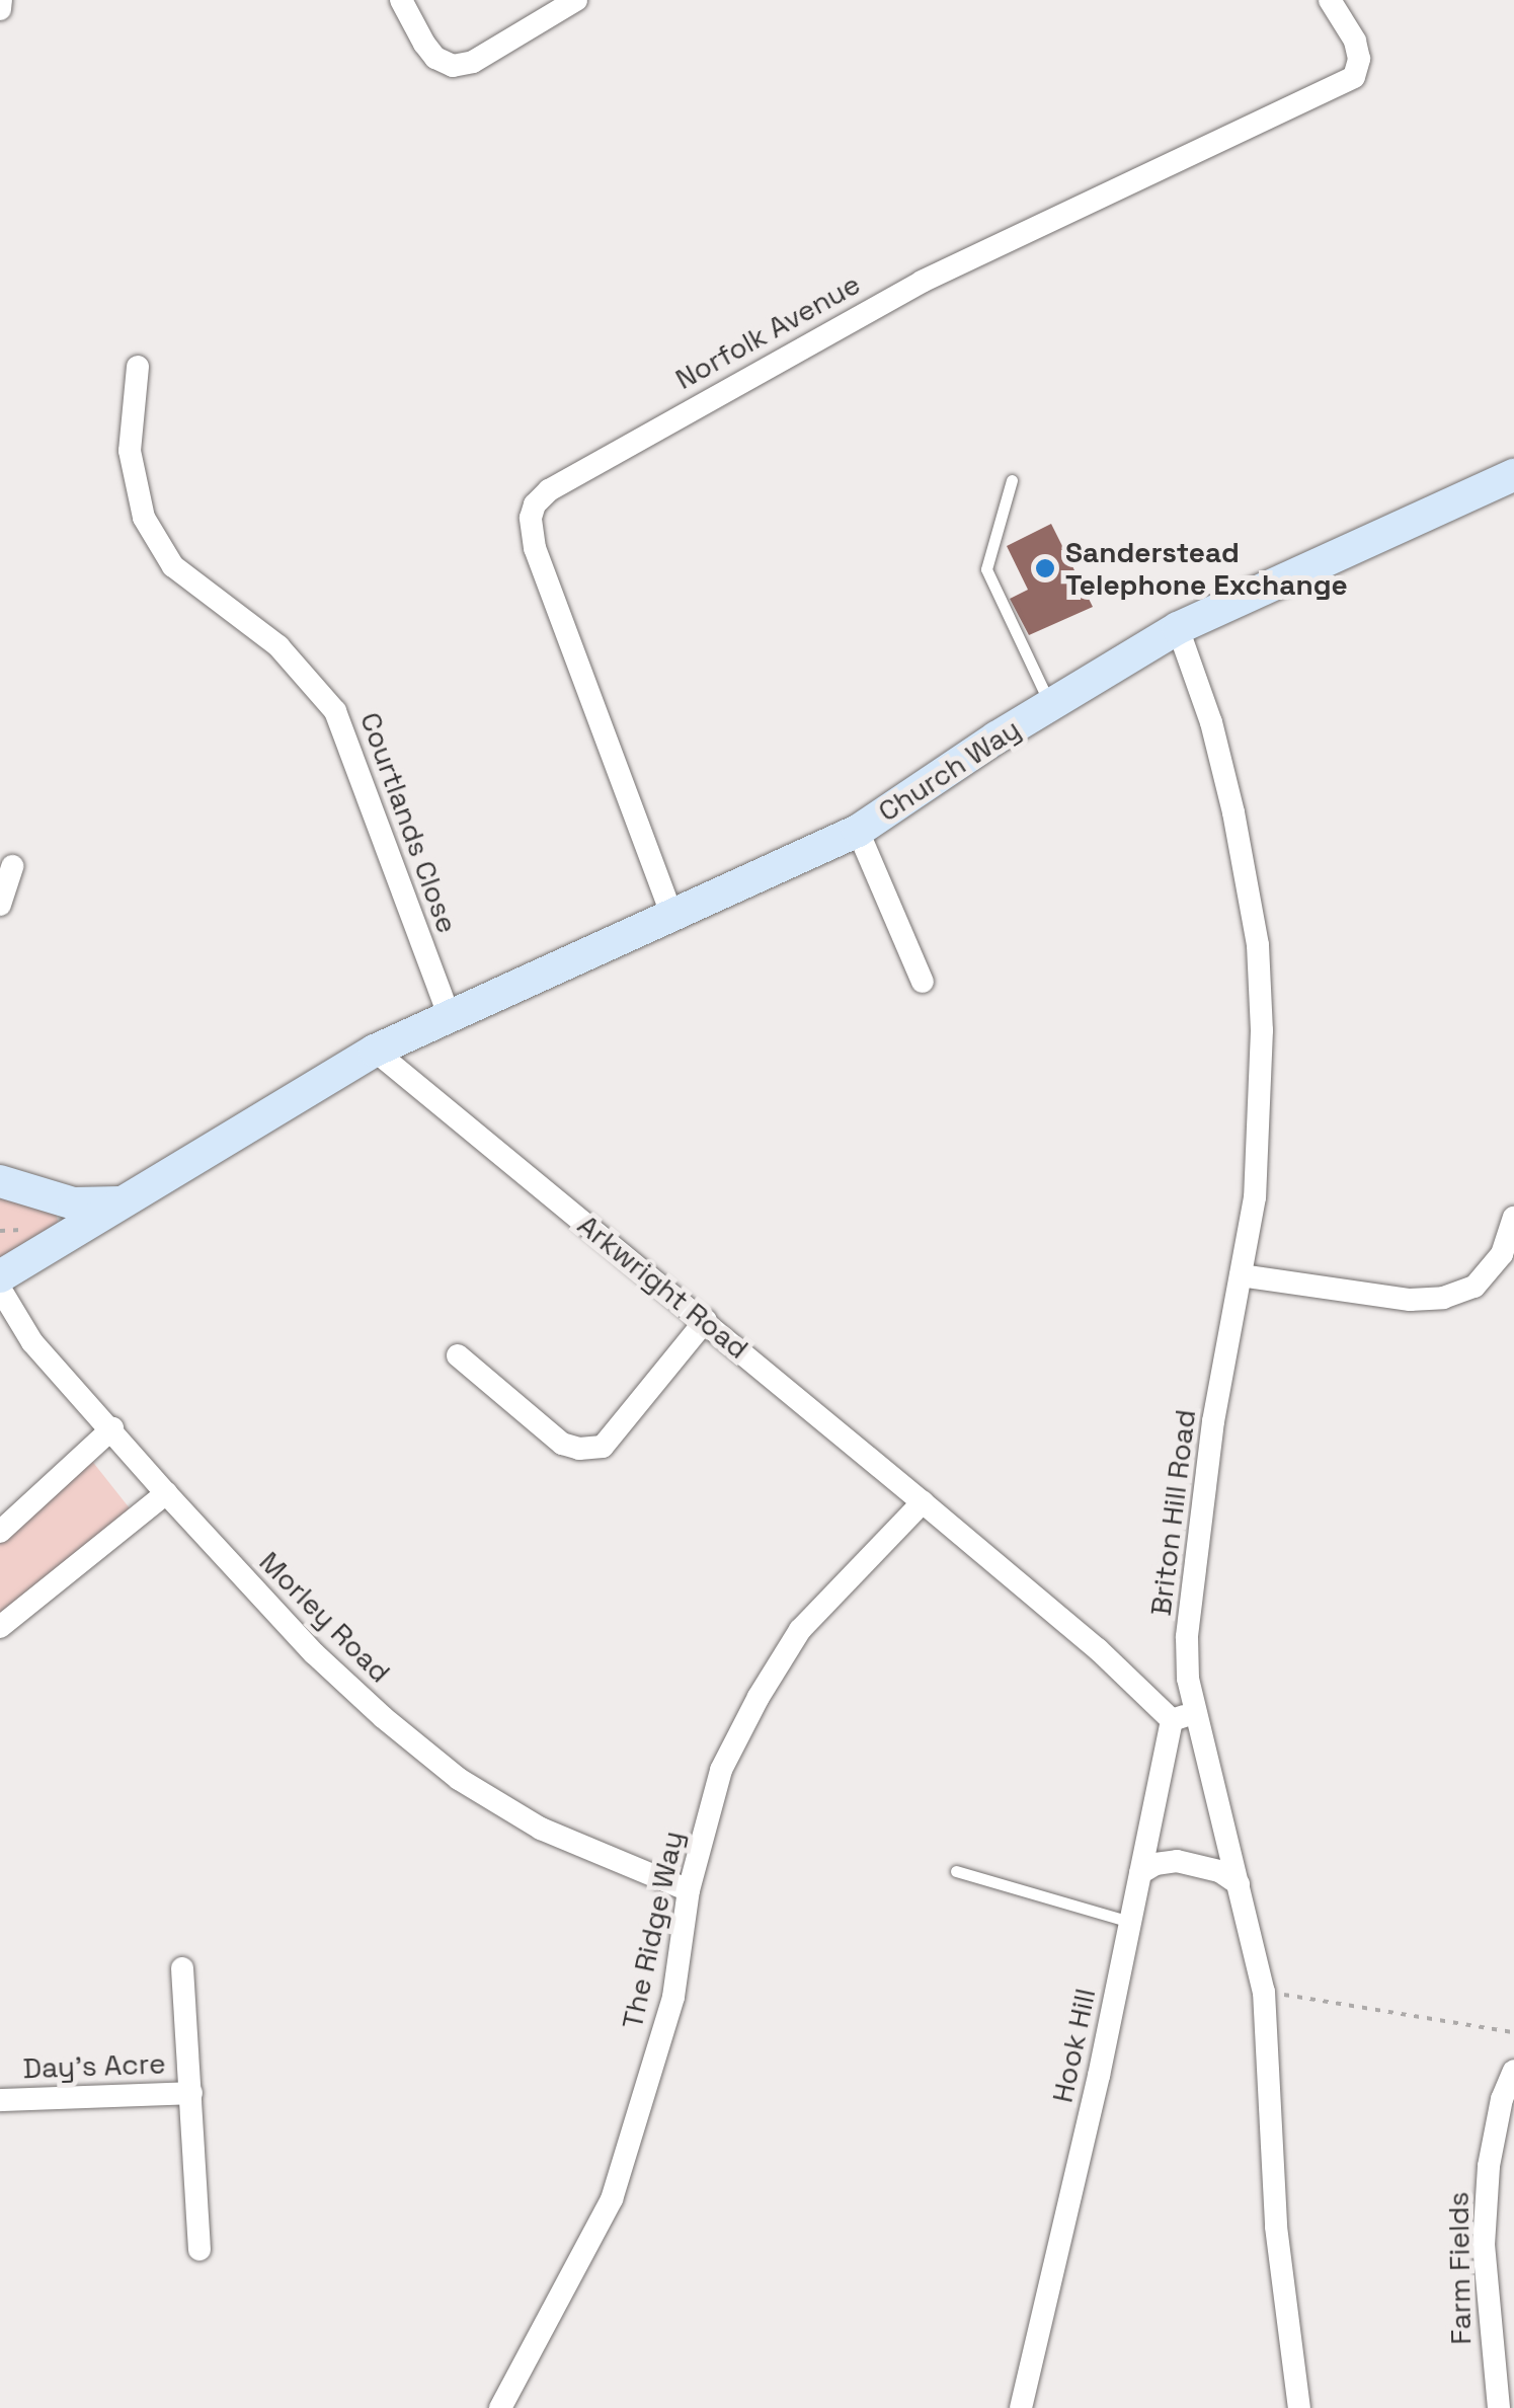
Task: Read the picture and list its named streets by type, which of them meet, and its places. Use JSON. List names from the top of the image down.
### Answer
{
  "streets": {
    "street": [
      "Norfolk Avenue",
      "Church Way",
      "Courtlands Close",
      "Arkwright Road",
      "Briton Hill Road",
      "Morley Road",
      "The Ridge Way",
      "Hook Hill",
      "Day's Acre",
      "Farm Fields"
    ]
  },
  "crossings": [
    ["Norfolk Avenue", "Church Way"],
    ["Church Way", "Courtlands Close"],
    ["Church Way", "Arkwright Road"],
    ["Church Way", "Briton Hill Road"],
    ["Arkwright Road", "The Ridge Way"],
    ["Arkwright Road", "Hook Hill"],
    ["Morley Road", "The Ridge Way"]
  ],
  "places": ["Sanderstead Telephone Exchange"]
}
